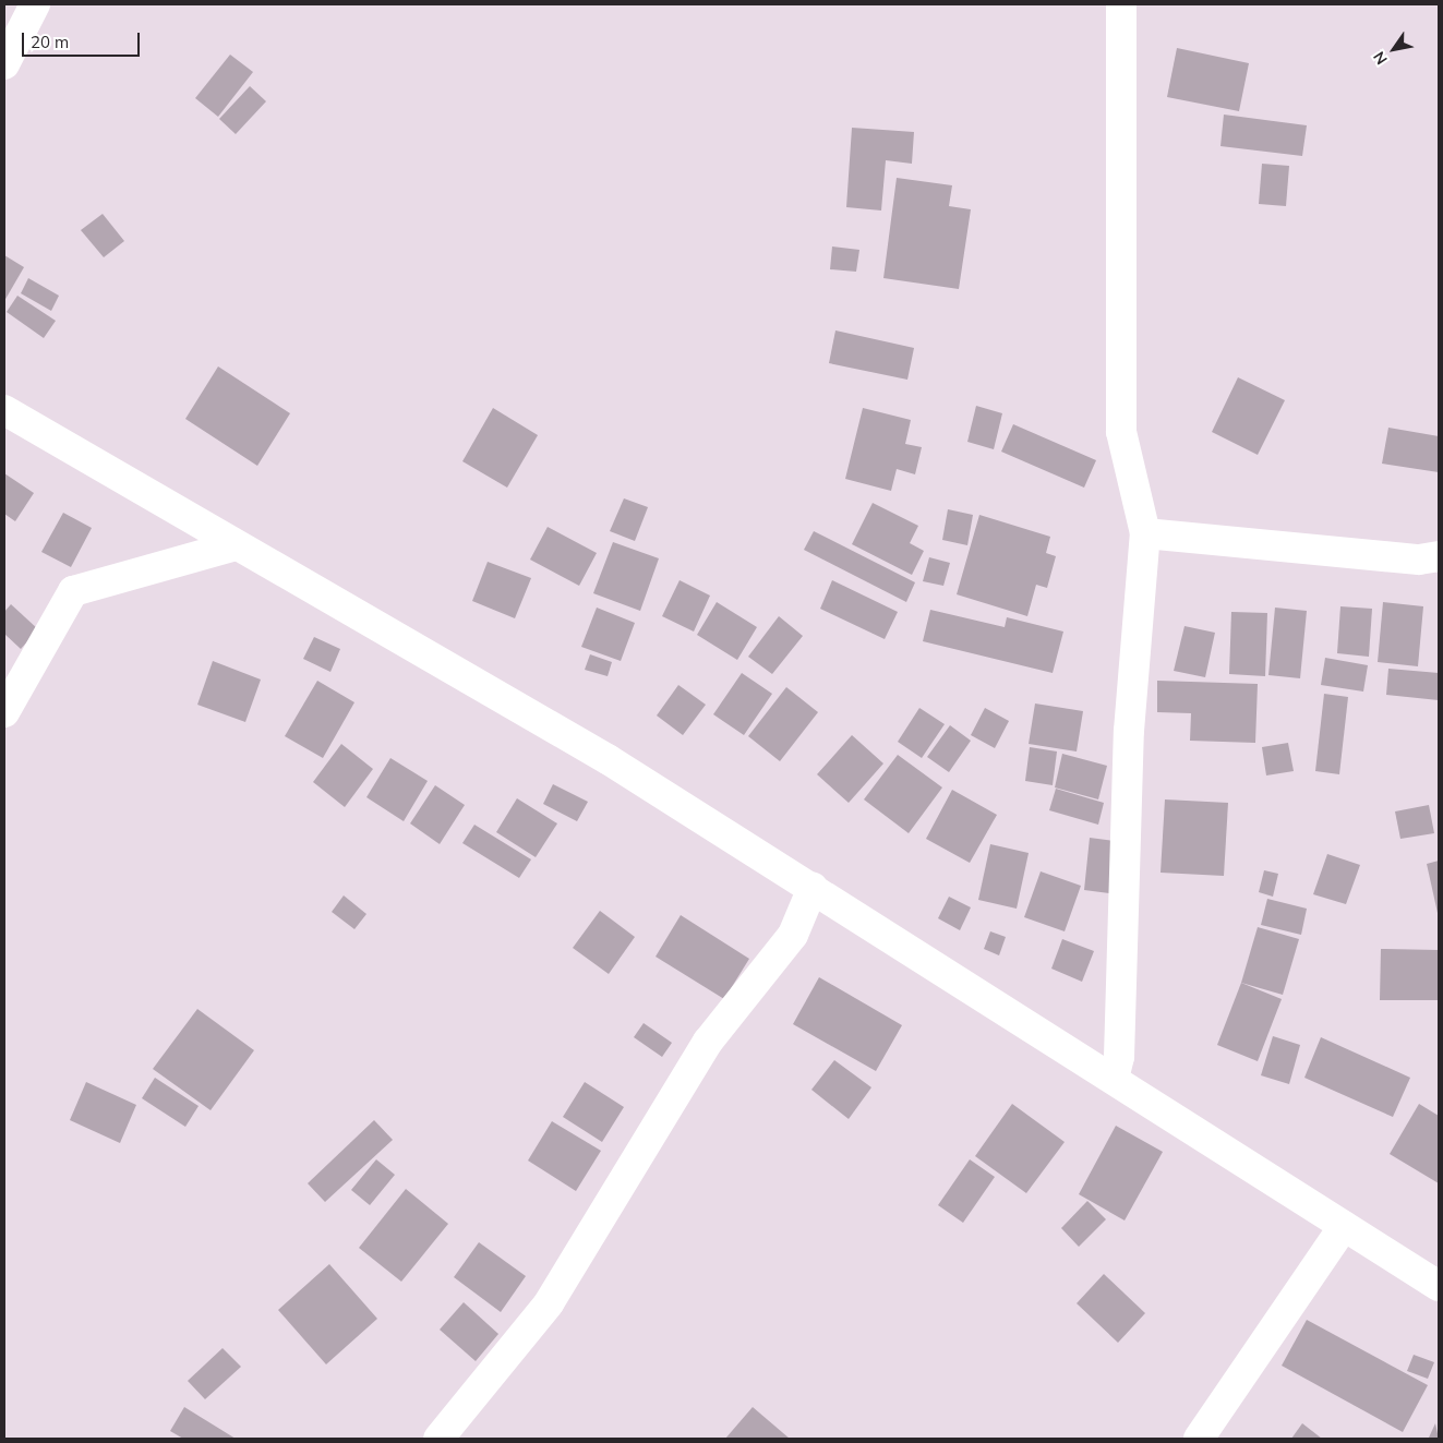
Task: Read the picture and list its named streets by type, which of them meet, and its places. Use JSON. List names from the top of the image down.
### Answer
{
  "scale_bar": "20 m",
  "north": "bottom left"
}
